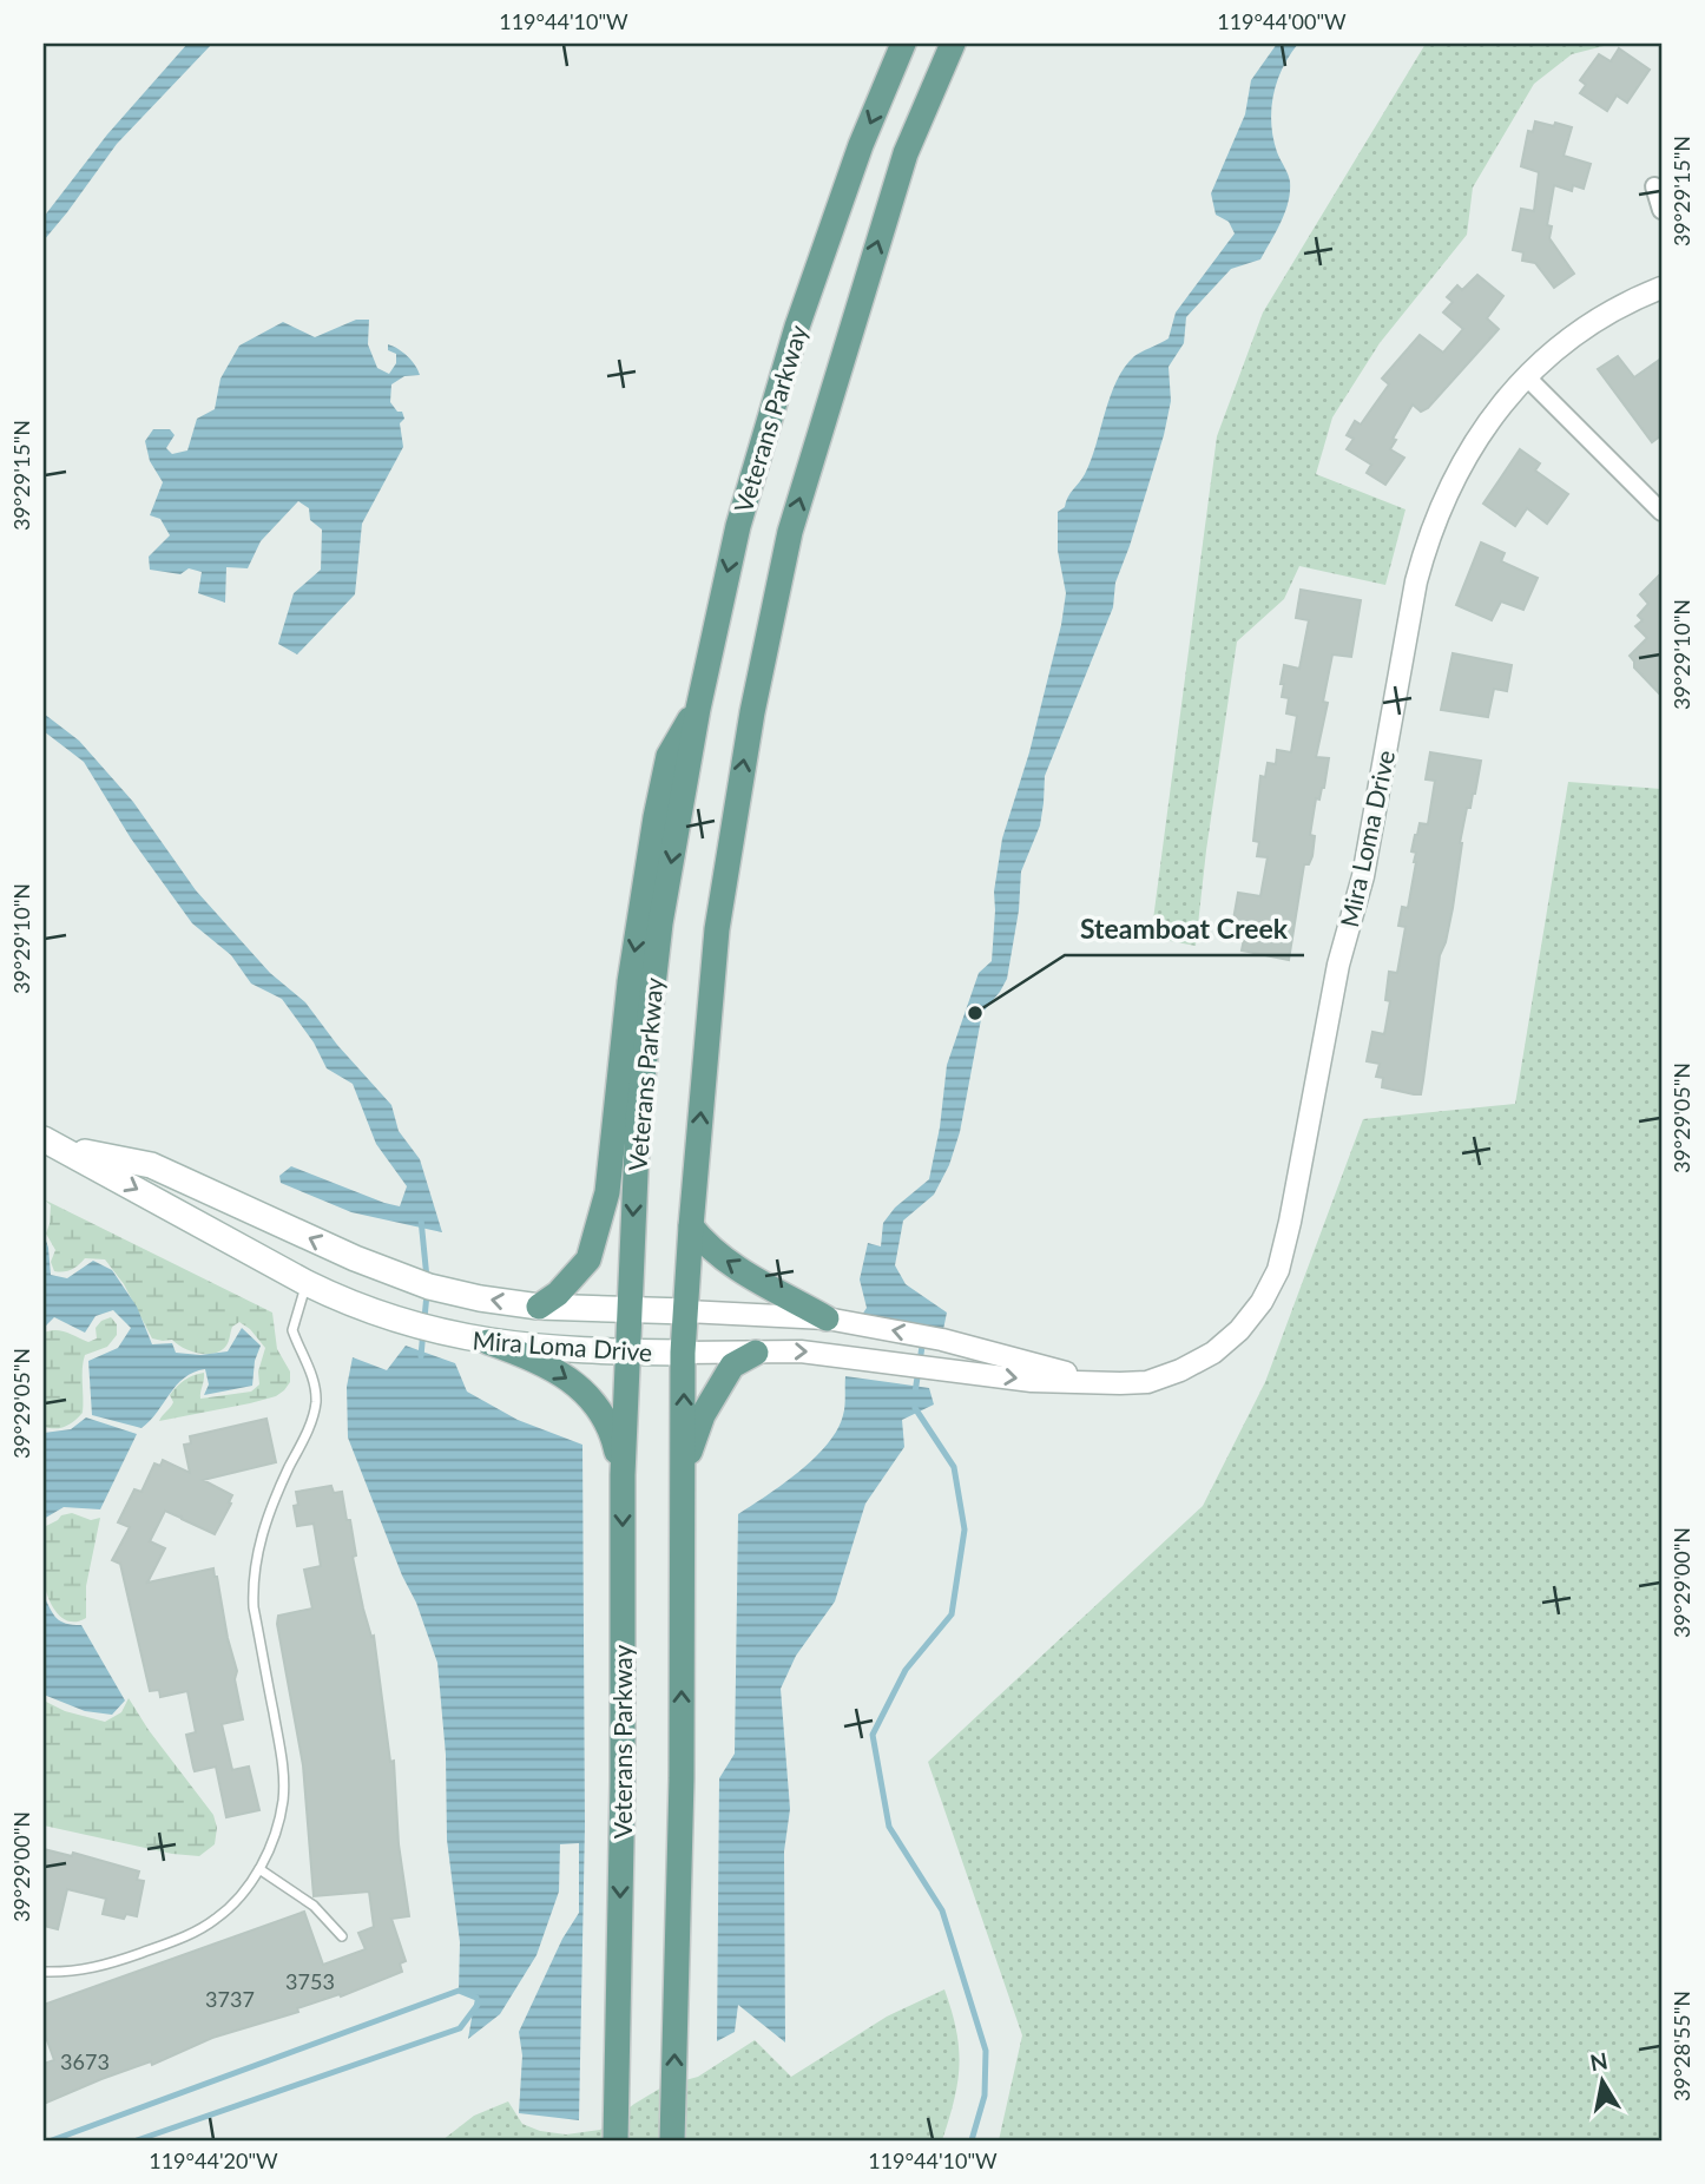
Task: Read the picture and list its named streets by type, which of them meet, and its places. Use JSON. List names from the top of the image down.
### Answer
{
  "streets": {
    "main road": ["Veterans Parkway", "Mira Loma Drive"]
  },
  "crossings": [
    ["Veterans Parkway", "Mira Loma Drive"]
  ],
  "places": ["Steamboat Creek"],
  "house_numbers": ["3753", "3737", "3673"],
  "north": "top",
  "coordinates": [
    "119°44'10\"W",
    "119°44'00\"W",
    "39°29'15\"N",
    "39°29'10\"N",
    "39°29'05\"N",
    "39°29'00\"N",
    "39°28'55\"N",
    "119°44'20\"W"
  ]
}
